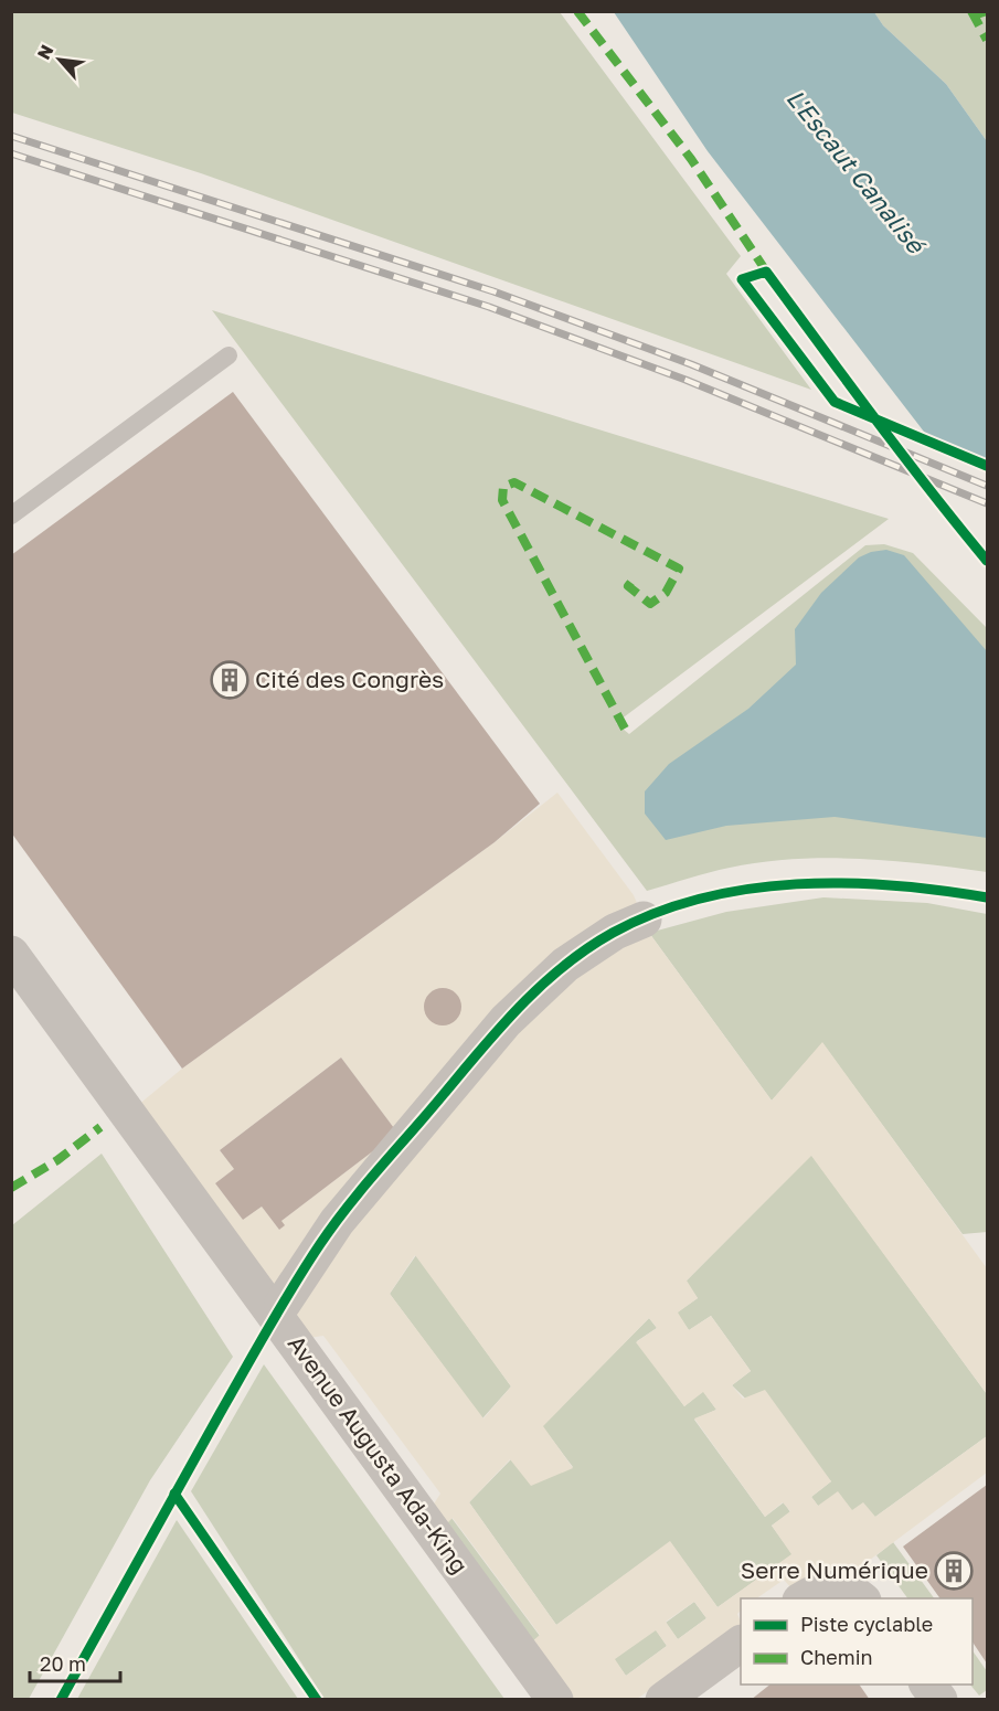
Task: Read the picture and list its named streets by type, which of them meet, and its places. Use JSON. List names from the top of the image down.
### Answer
{
  "streets": {
    "street": ["Avenue Augusta Ada-King"]
  },
  "water": ["L'Escaut Canalisé"],
  "places": {
    "building": ["Cité des Congrès", "Serre Numérique"]
  },
  "legend": ["Piste cyclable", "Chemin"],
  "scale_bar": "20 m",
  "north": "top left"
}
